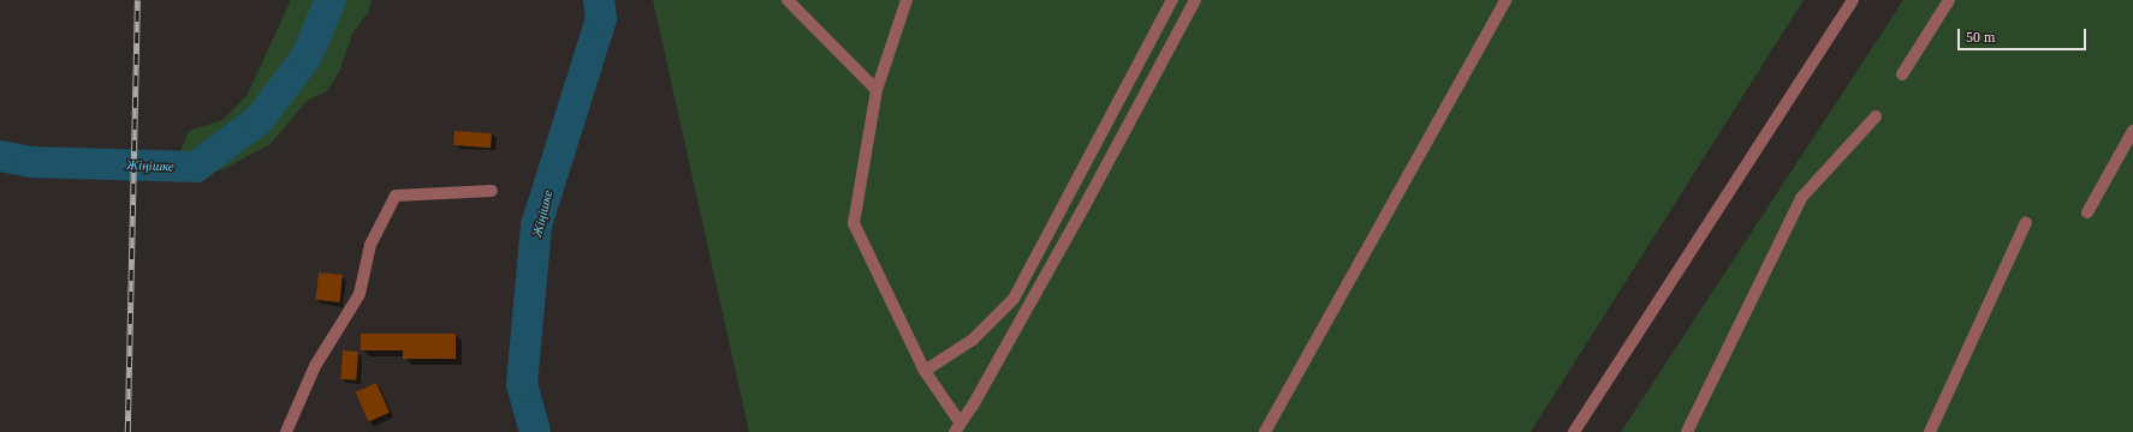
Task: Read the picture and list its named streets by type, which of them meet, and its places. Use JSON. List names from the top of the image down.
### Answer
{
  "water": ["Жіңішке"],
  "scale_bar": "50 m"
}
